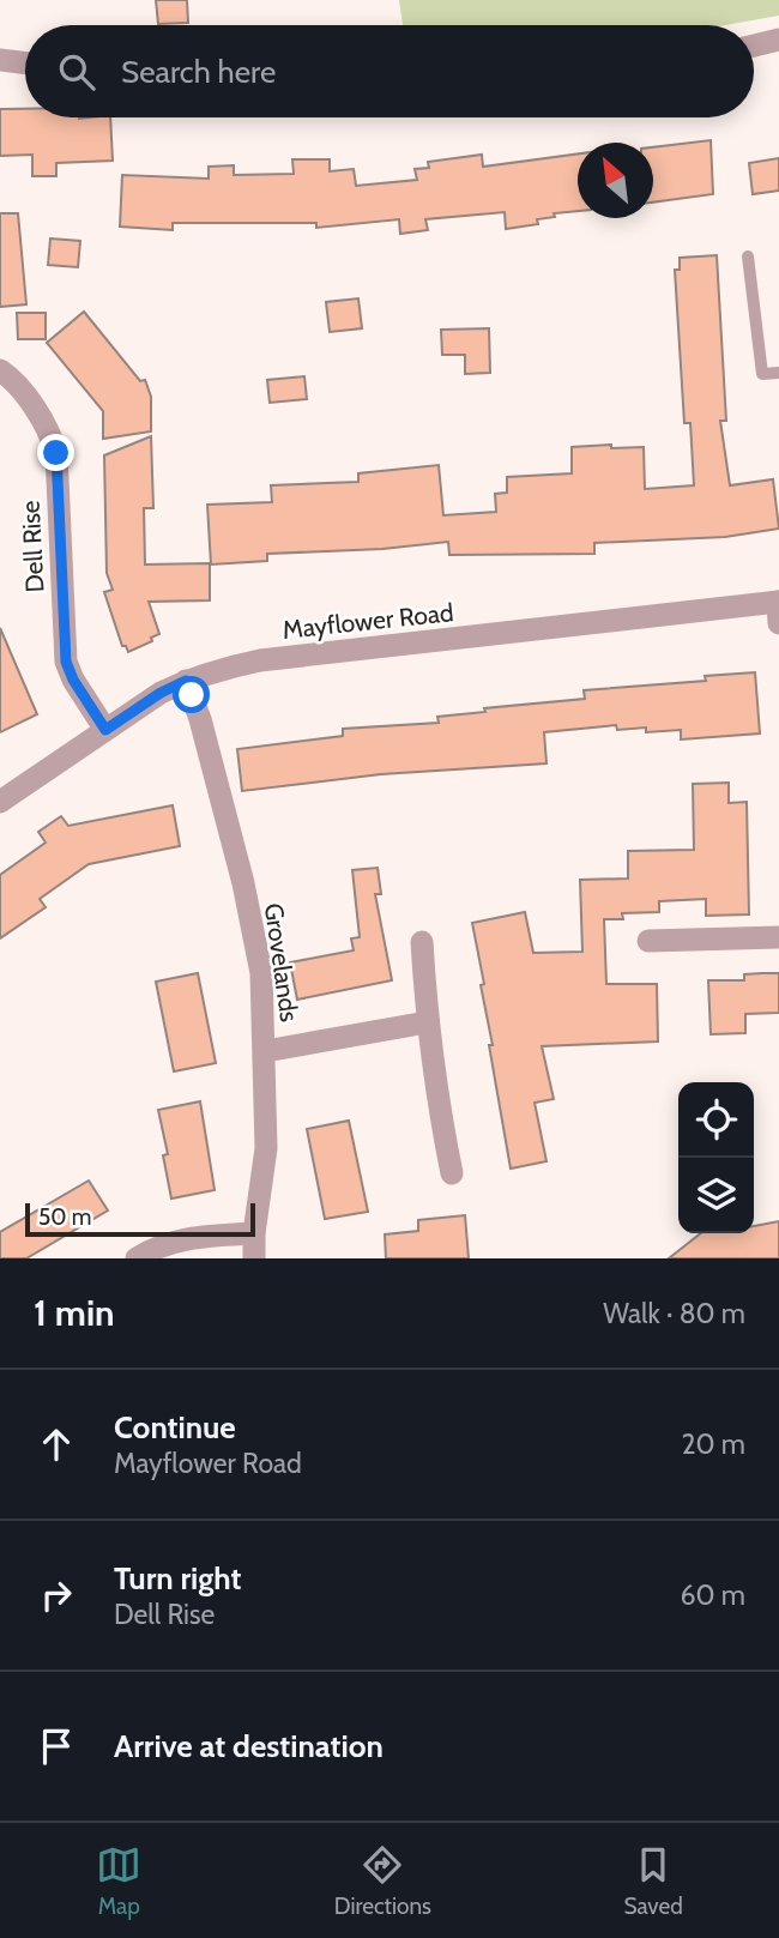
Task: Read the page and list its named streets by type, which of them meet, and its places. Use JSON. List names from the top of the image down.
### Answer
{
  "streets": {
    "street": ["Dell Rise", "Mayflower Road", "Grovelands"]
  },
  "crossings": [
    ["Dell Rise", "Mayflower Road"],
    ["Mayflower Road", "Grovelands"]
  ],
  "scale_bar": "50 m",
  "north": "top left",
  "page": {
    "search": "Search here",
    "scale": "50 m",
    "heading": ["1 min", "Walk · 80 m"],
    "list": [
      ["Continue", "Mayflower Road", "20 m"],
      ["Turn right", "Dell Rise", "60 m"],
      "Arrive at destination"
    ],
    "nav": ["Map", "Directions", "Saved"]
  }
}
